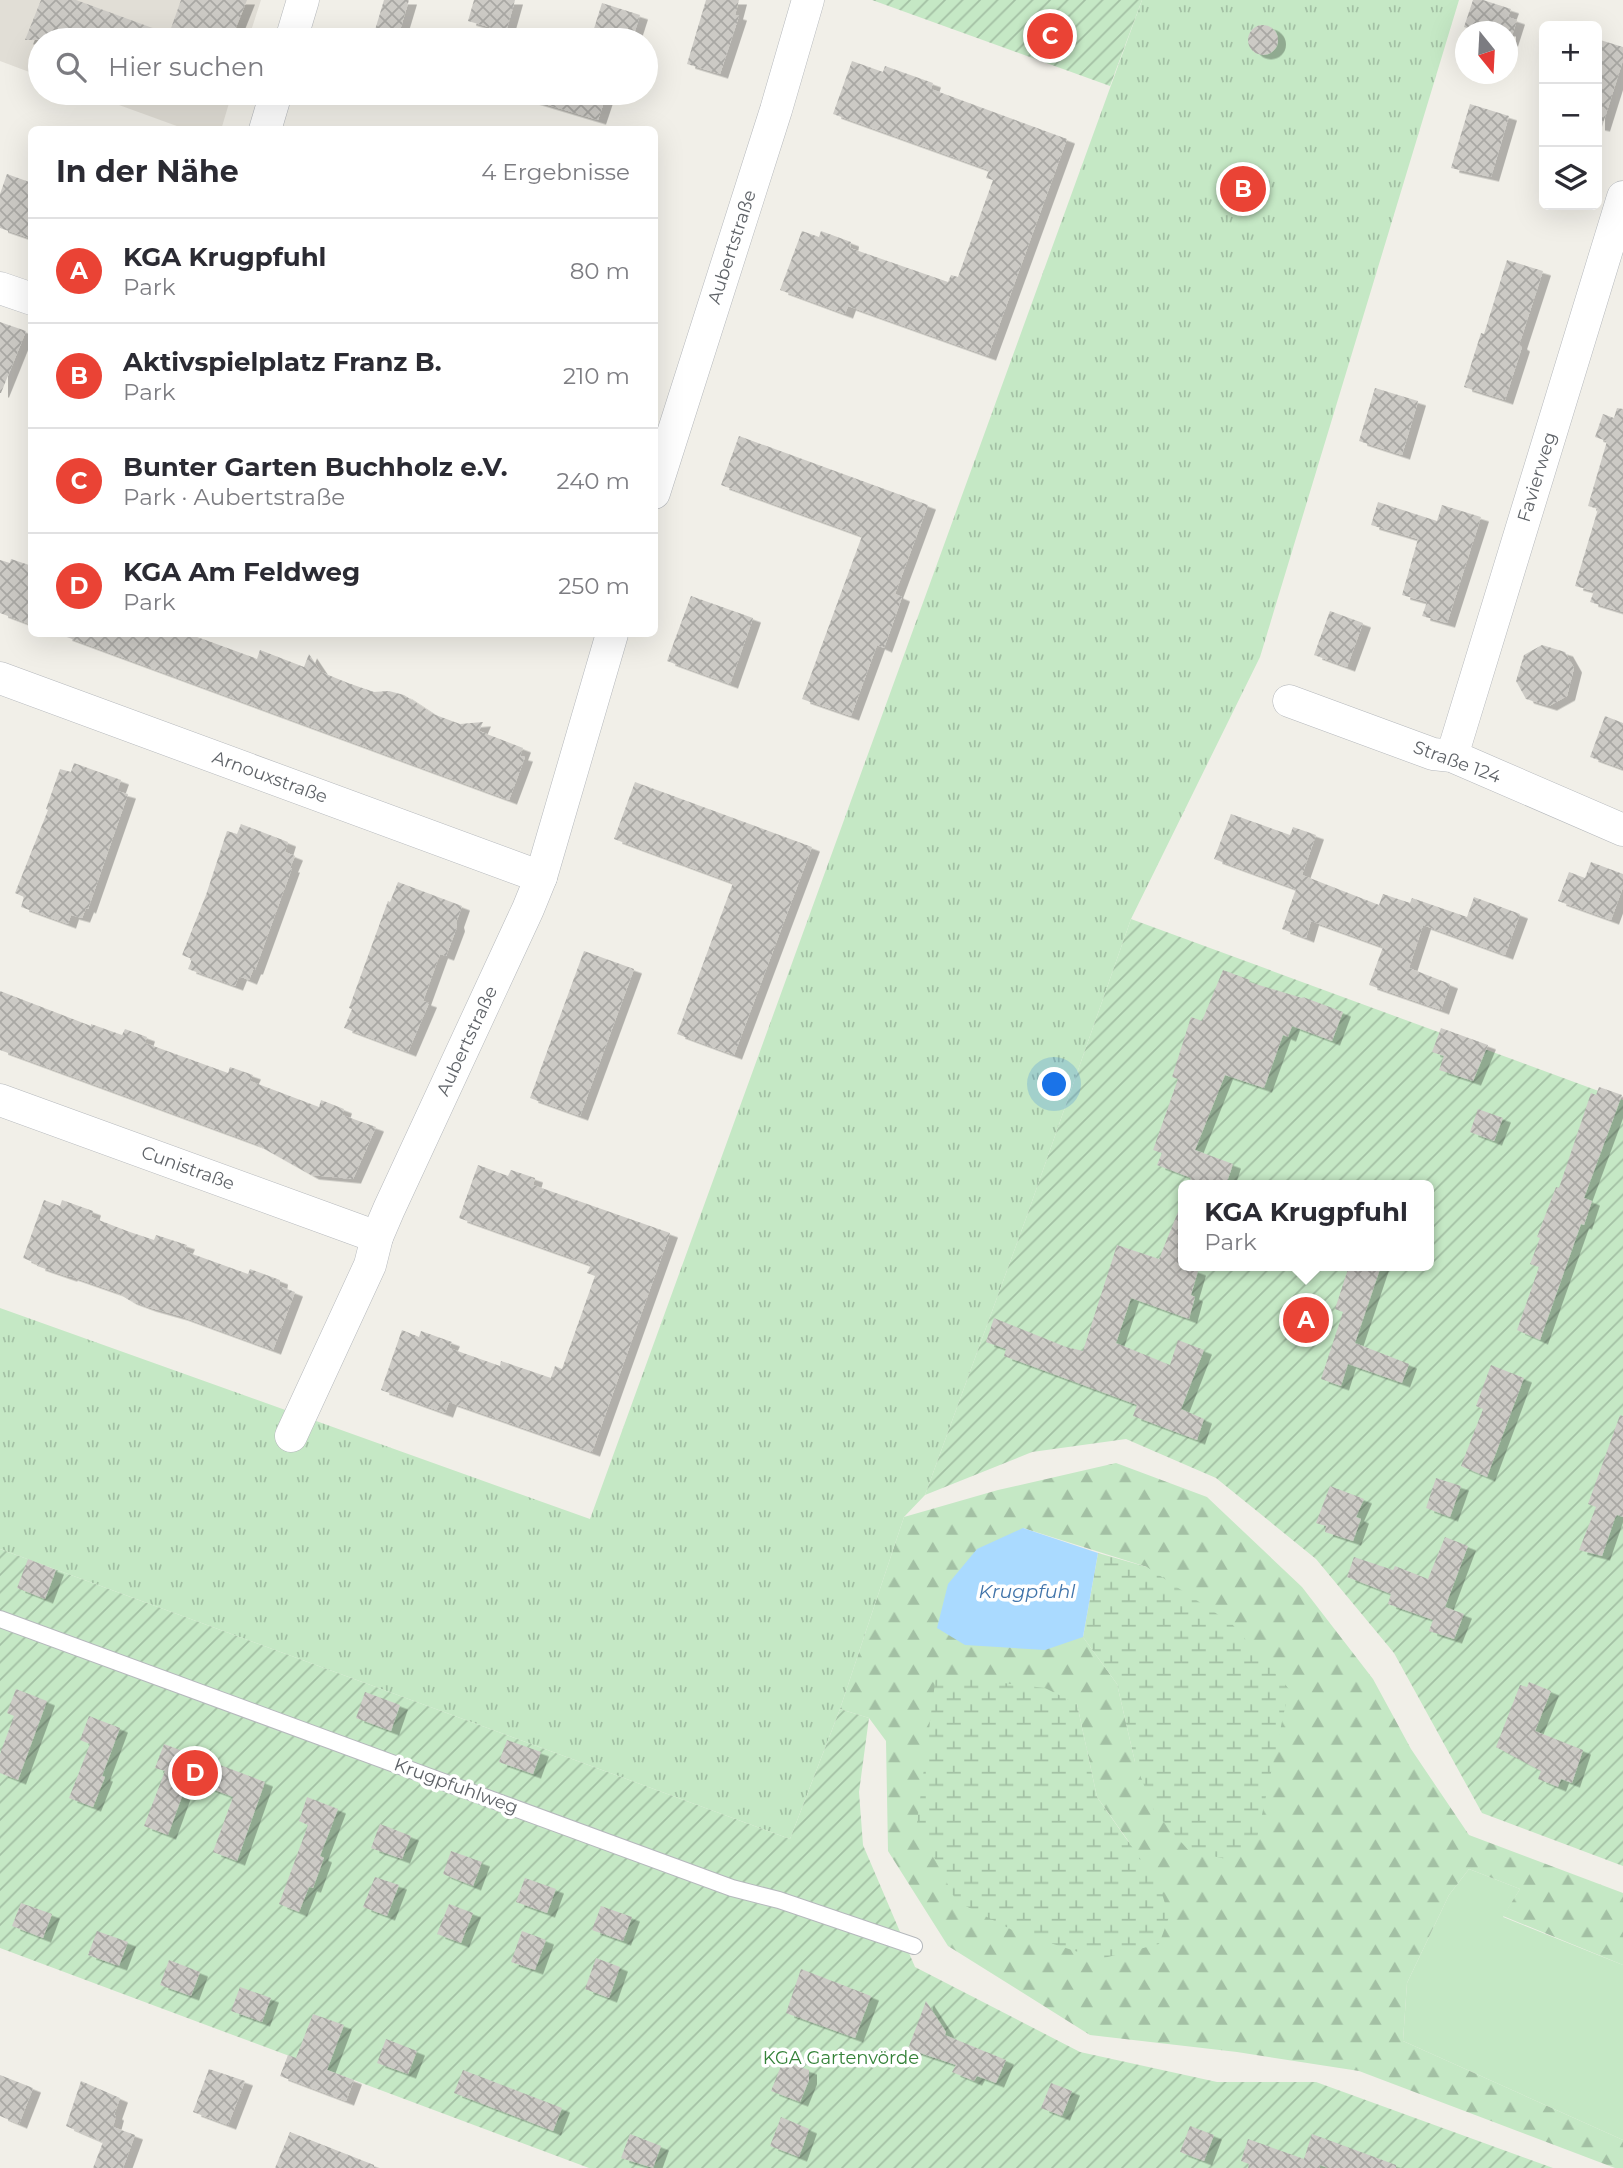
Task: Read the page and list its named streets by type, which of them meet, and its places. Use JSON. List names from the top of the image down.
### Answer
{
  "streets": {
    "street": [
      "Aubertstraße",
      "Favierweg",
      "Straße 124",
      "Arnouxstraße",
      "Cunistraße"
    ],
    "lane": ["Krugpfuhlweg"]
  },
  "crossings": [
    ["Aubertstraße", "Arnouxstraße"],
    ["Aubertstraße", "Cunistraße"],
    ["Favierweg", "Straße 124"]
  ],
  "water": ["Krugpfuhl"],
  "parks": ["KGA Gartenvörde"],
  "north": "bottom",
  "page": {
    "pins": [
      "C",
      "B",
      "A",
      "D"
    ],
    "map_buttons": ["+", "−"],
    "search": "Hier suchen",
    "heading": ["In der Nähe", "4 Ergebnisse"],
    "list": [
      {
        "mark": "A",
        "name": "KGA Krugpfuhl",
        "note": "Park",
        "value": "80 m"
      },
      {
        "mark": "B",
        "name": "Aktivspielplatz Franz B.",
        "note": "Park",
        "value": "210 m"
      },
      {
        "mark": "C",
        "name": "Bunter Garten Buchholz e.V.",
        "note": "Park · Aubertstraße",
        "value": "240 m"
      },
      {
        "mark": "D",
        "name": "KGA Am Feldweg",
        "note": "Park",
        "value": "250 m"
      }
    ],
    "popup": ["KGA Krugpfuhl", "Park"]
  }
}
